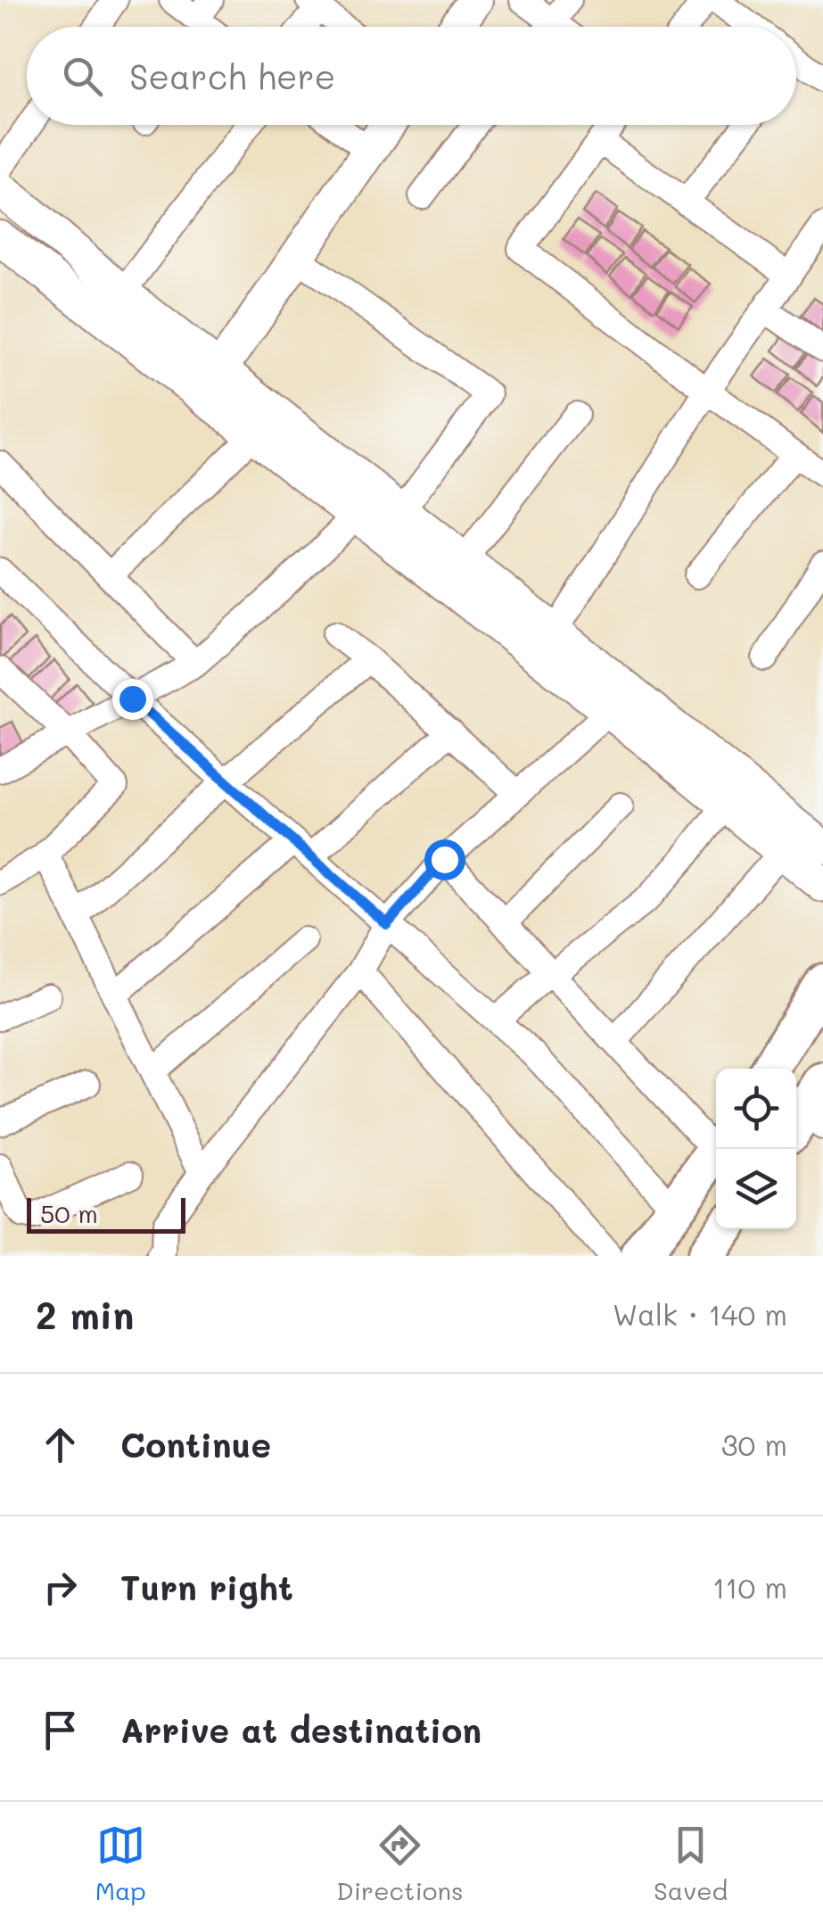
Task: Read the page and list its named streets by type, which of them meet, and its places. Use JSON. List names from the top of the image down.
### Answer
{
  "scale_bar": "50 m",
  "page": {
    "search": "Search here",
    "scale": "50 m",
    "heading": ["2 min", "Walk · 140 m"],
    "list": [
      ["Continue", "30 m"],
      ["Turn right", "110 m"],
      "Arrive at destination"
    ],
    "nav": ["Map", "Directions", "Saved"]
  }
}
